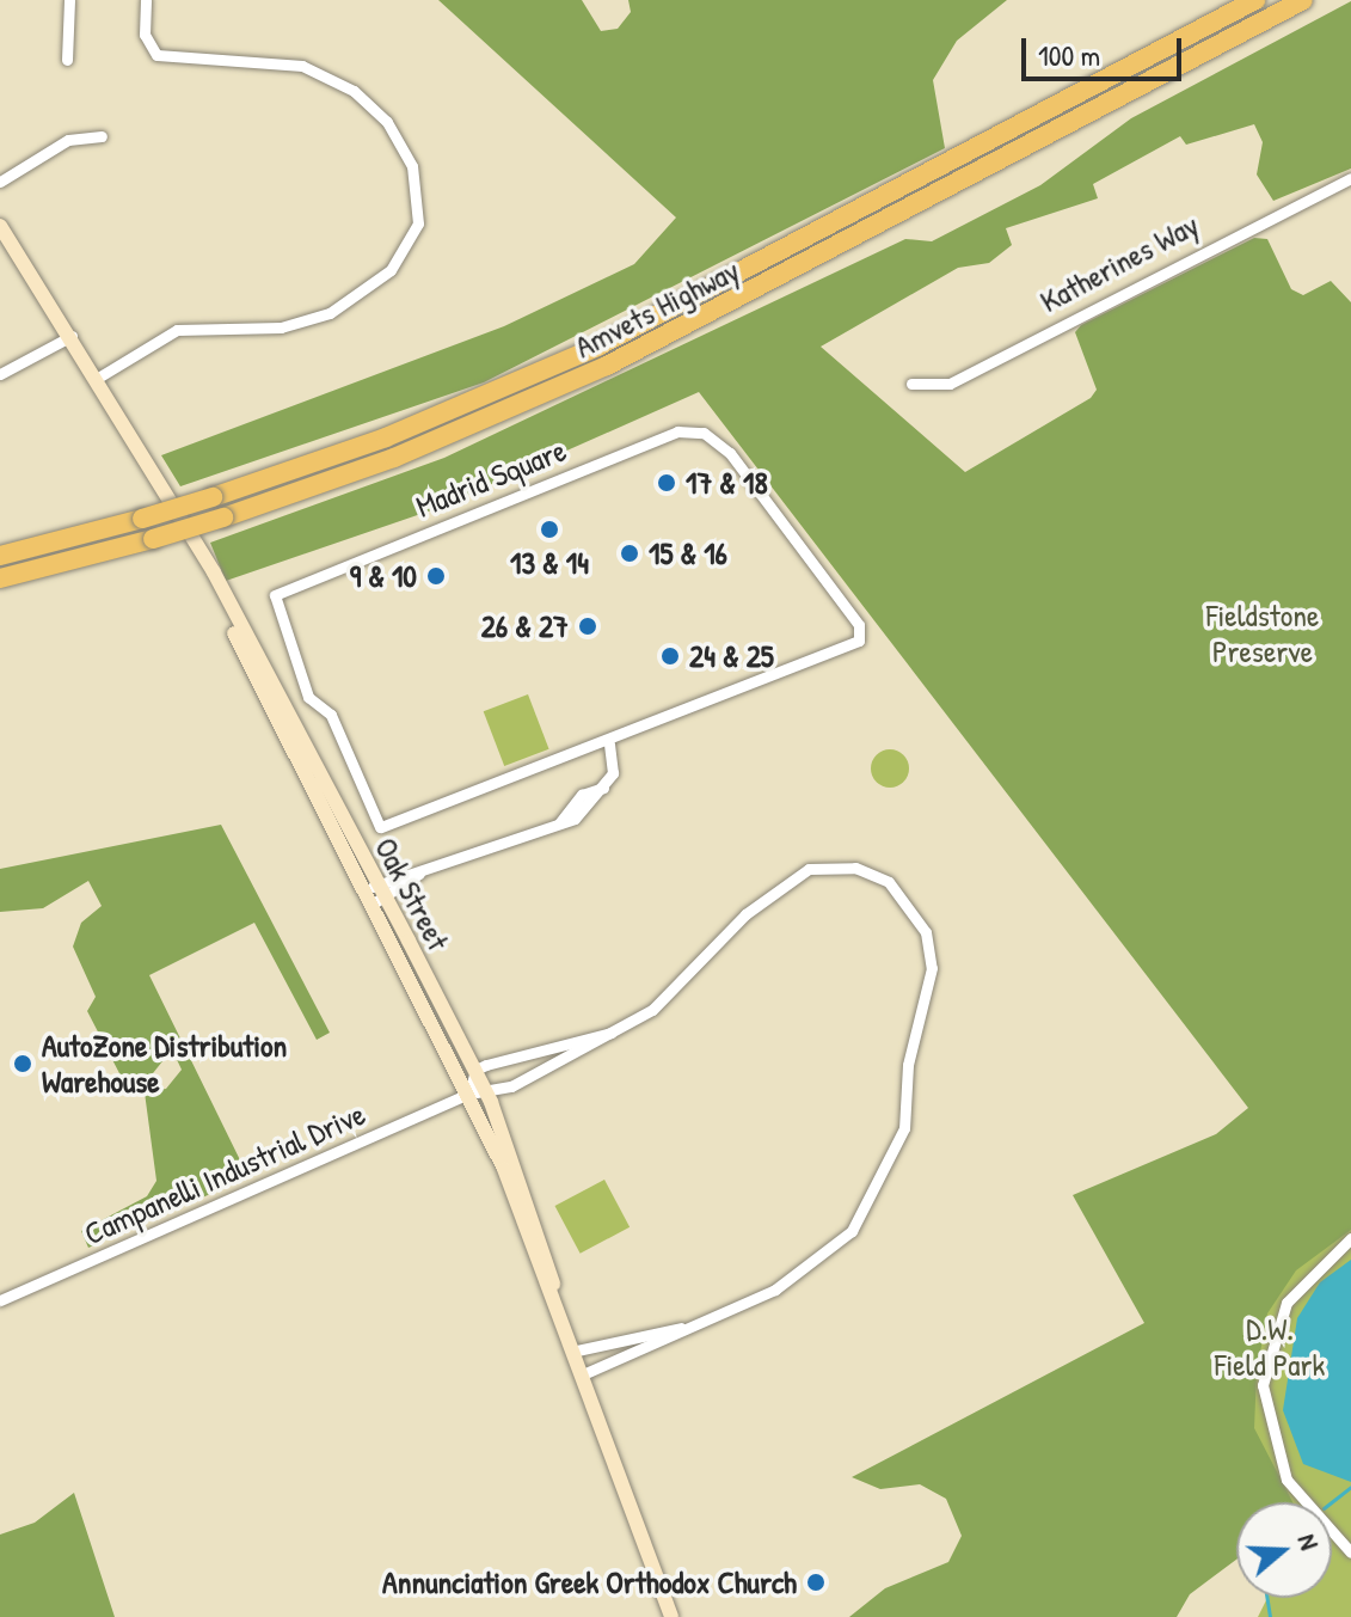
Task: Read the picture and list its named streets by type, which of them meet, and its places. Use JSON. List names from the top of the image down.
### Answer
{
  "streets": {
    "highway": ["Amvets Highway"],
    "main road": ["Oak Street"],
    "street": ["Katherines Way", "Madrid Square", "Campanelli Industrial Drive"]
  },
  "crossings": [
    ["Oak Street", "Campanelli Industrial Drive"]
  ],
  "parks": ["Fieldstone Preserve", "D.W. Field Park"],
  "places": [
    "17 & 18",
    "13 & 14",
    "15 & 16",
    "9 & 10",
    "26 & 27",
    "24 & 25",
    "AutoZone Distribution Warehouse",
    "Annunciation Greek Orthodox Church"
  ],
  "scale_bar": "100 m",
  "north": "right"
}
